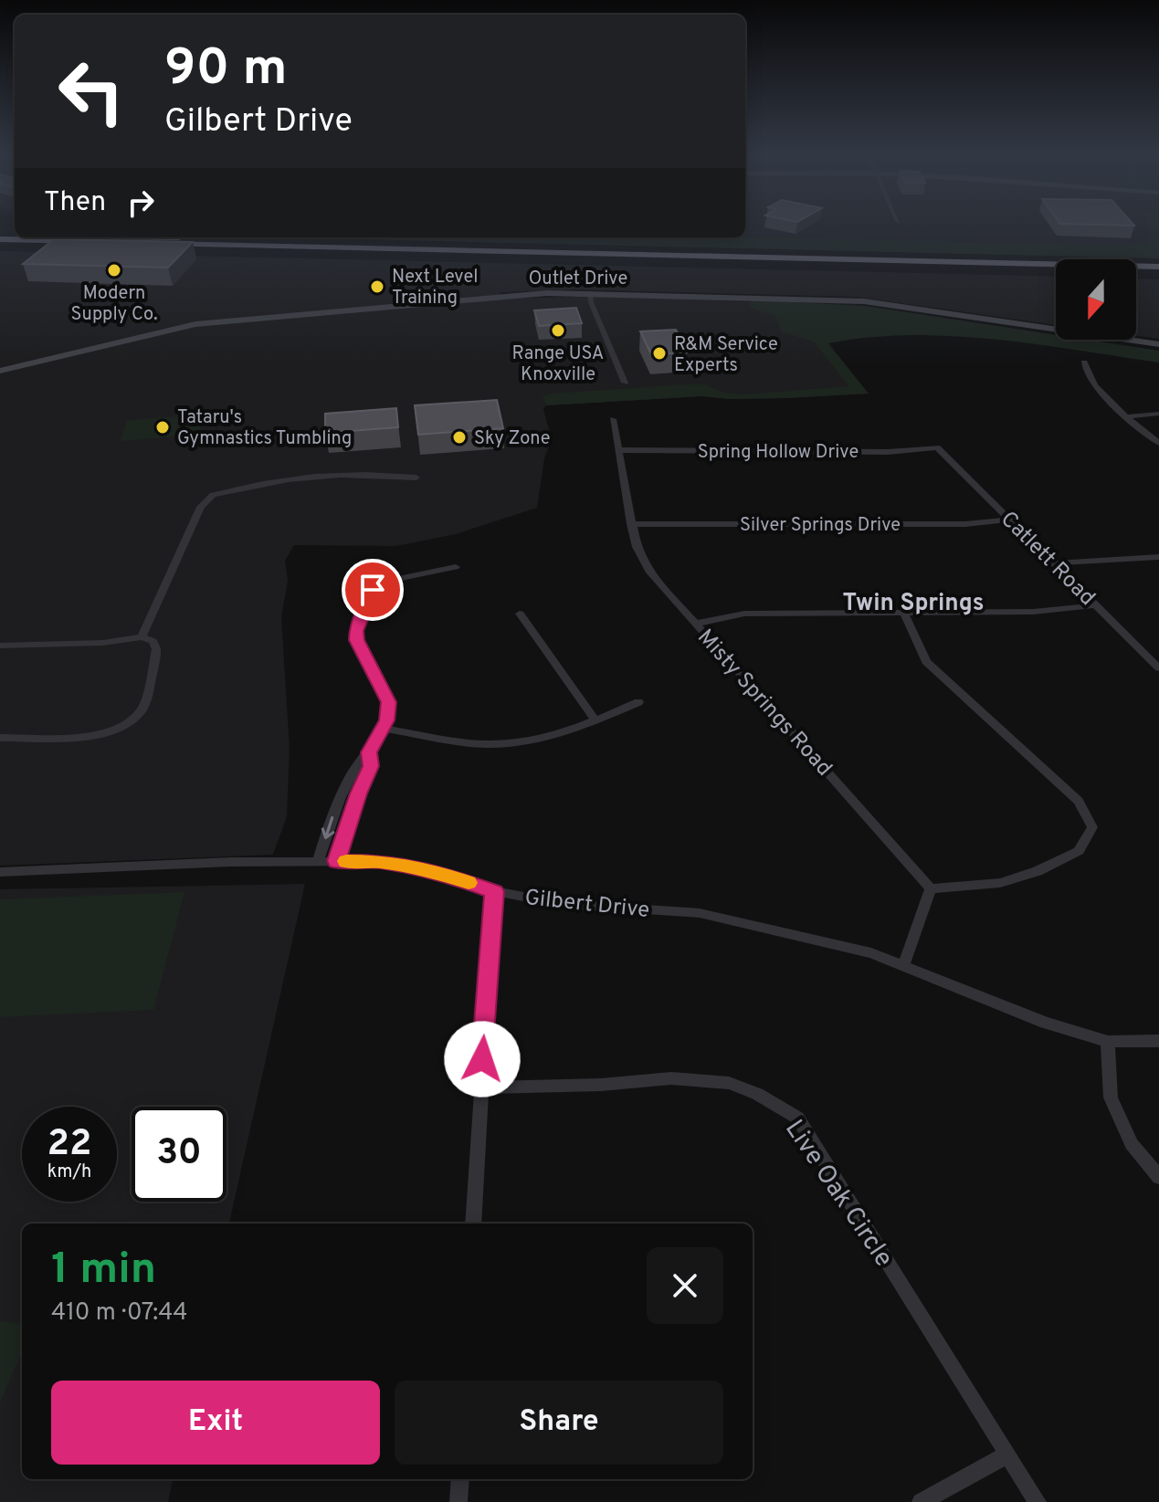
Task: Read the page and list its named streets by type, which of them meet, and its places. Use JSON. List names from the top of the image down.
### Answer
{
  "streets": {
    "street": [
      "Outlet Drive",
      "Spring Hollow Drive",
      "Silver Springs Drive",
      "Catlett Road",
      "Misty Springs Road",
      "Gilbert Drive",
      "Live Oak Circle"
    ]
  },
  "crossings": [
    ["Spring Hollow Drive", "Catlett Road"],
    ["Spring Hollow Drive", "Misty Springs Road"],
    ["Silver Springs Drive", "Catlett Road"],
    ["Silver Springs Drive", "Misty Springs Road"]
  ],
  "districts": ["Twin Springs"],
  "places": [
    "Modern Supply Co.",
    "Next Level Training",
    "Range USA Knoxville",
    "R&M Service Experts",
    "Tataru's Gymnastics Tumbling",
    "Sky Zone"
  ],
  "north": "bottom",
  "page": {
    "turn": ["90 m", "Gilbert Drive"],
    "then": "Then",
    "speed": "22 km/h",
    "limit": "30",
    "heading": ["1 min", "410 m · 07:44"],
    "buttons": ["Exit", "Share"]
  }
}
